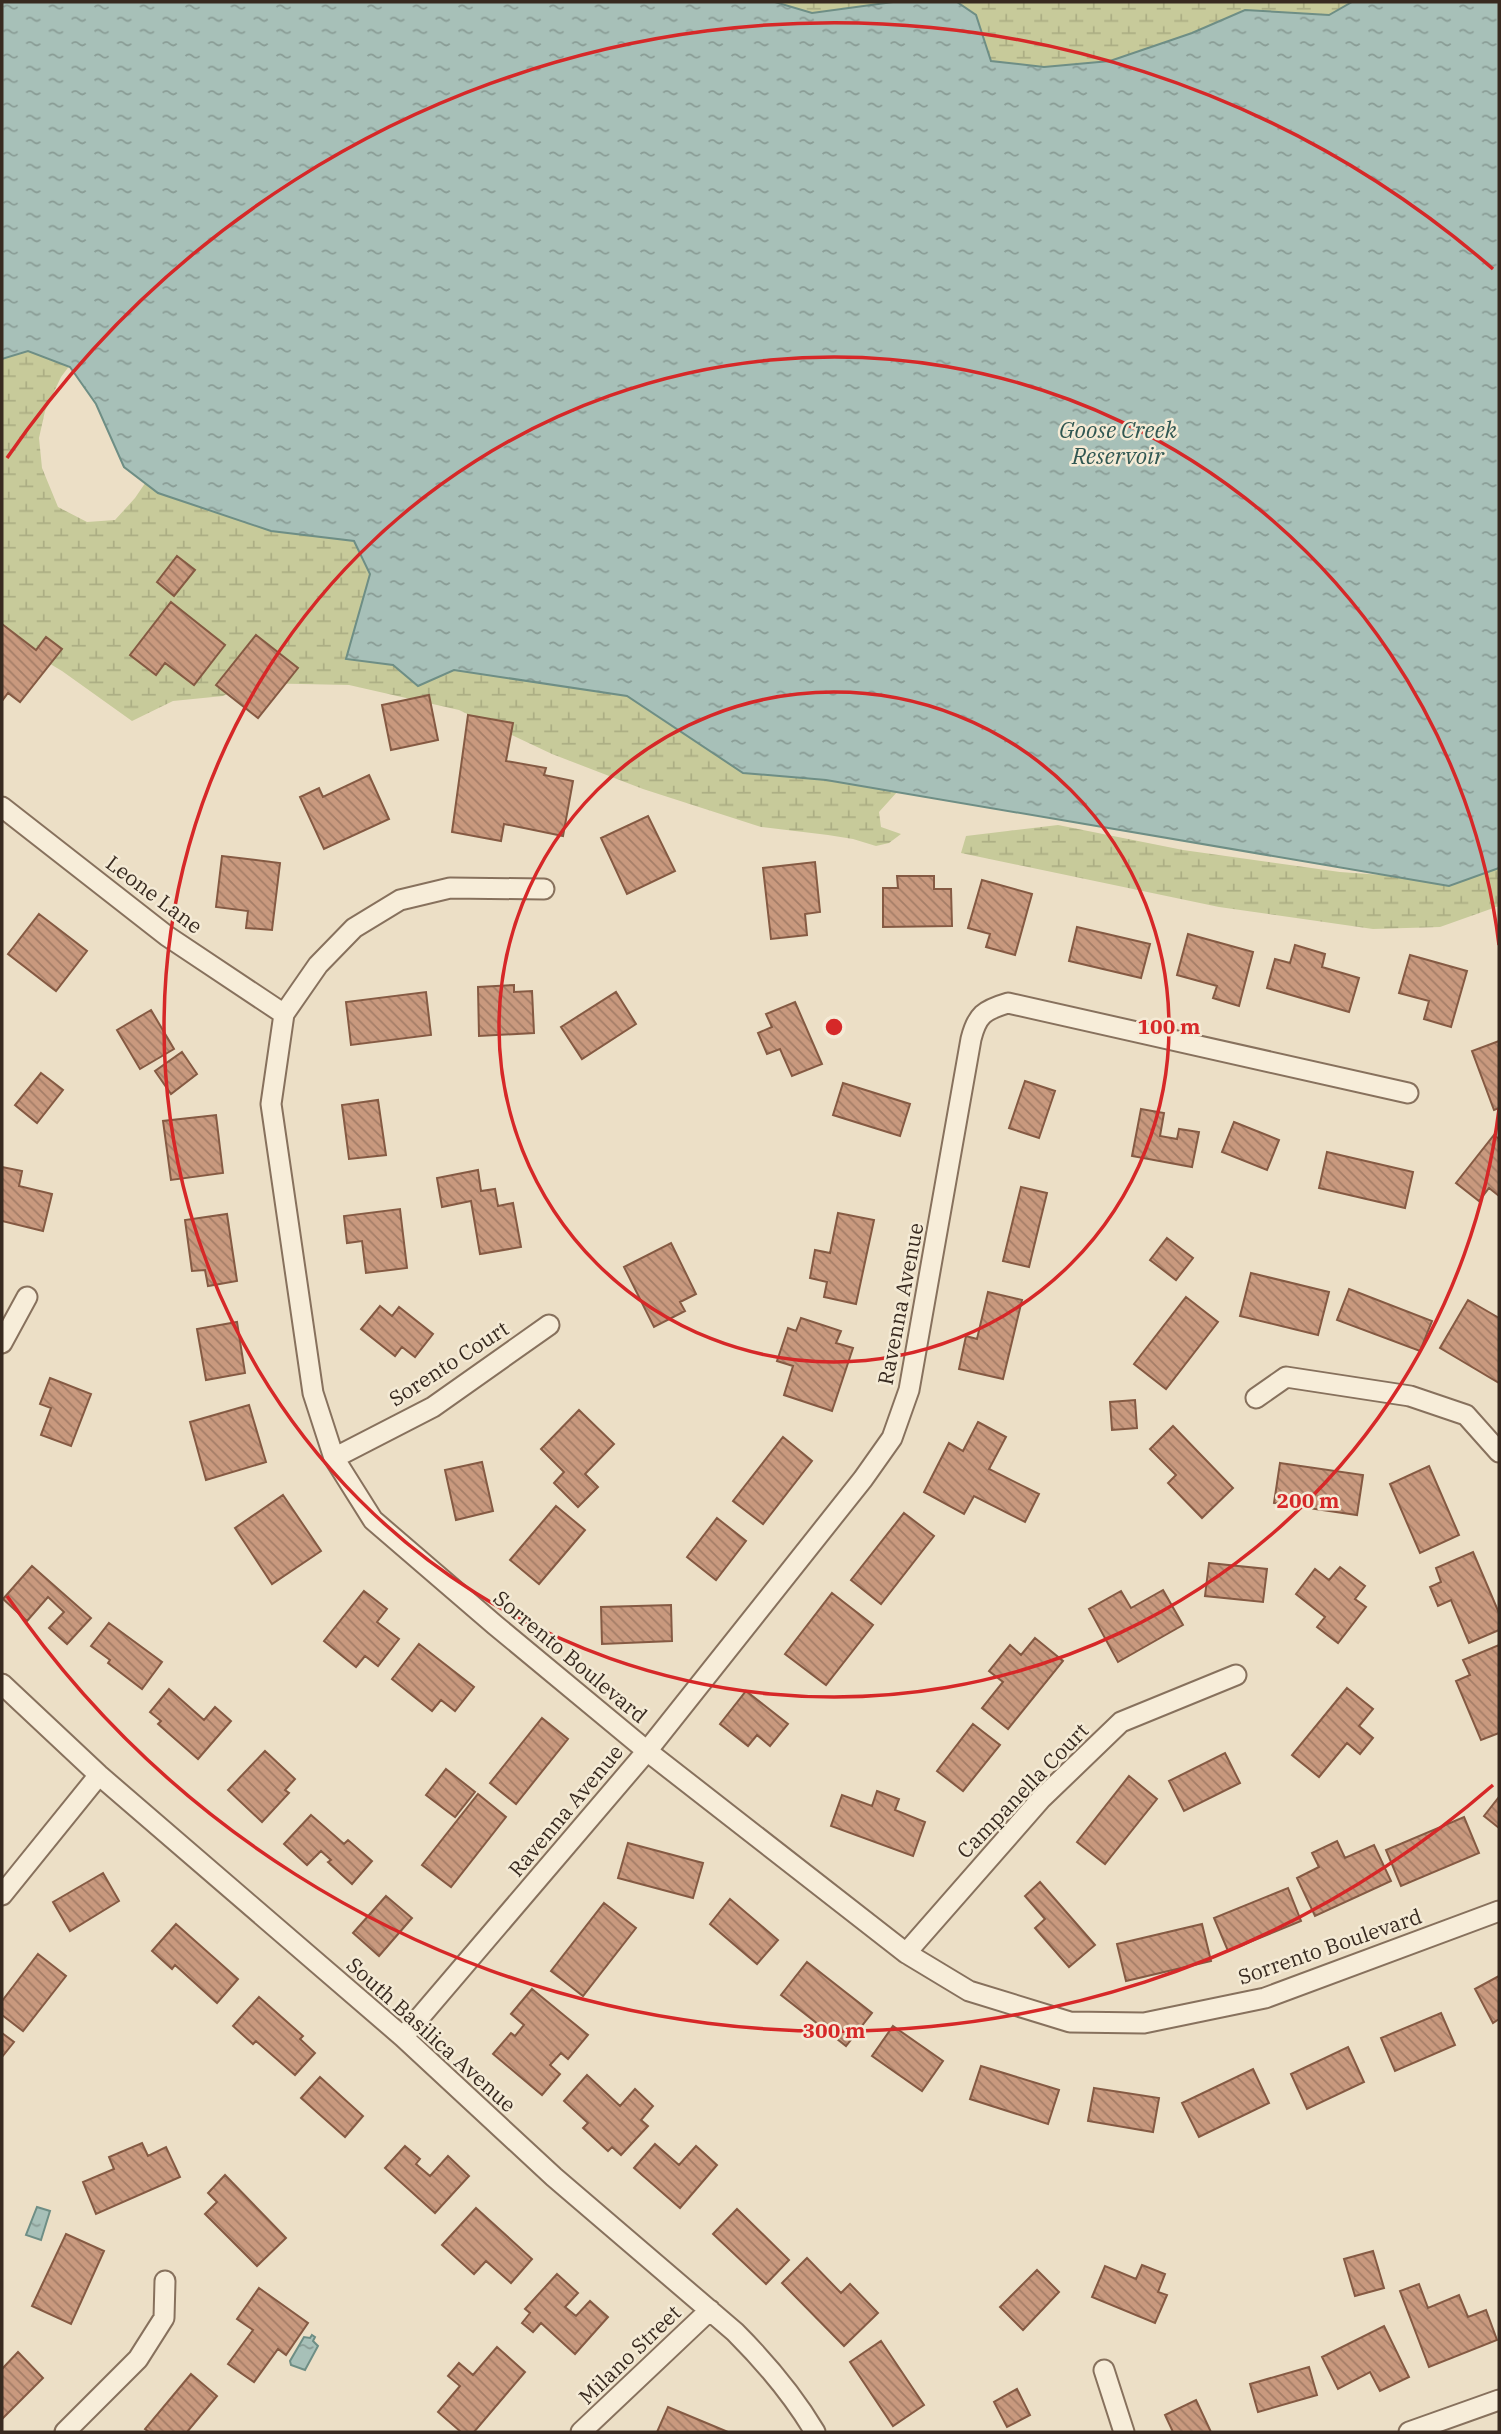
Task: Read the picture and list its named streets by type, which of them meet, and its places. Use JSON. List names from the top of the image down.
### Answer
{
  "streets": {
    "street": [
      "Leone Lane",
      "Ravenna Avenue",
      "Sorento Court",
      "Sorrento Boulevard",
      "Campanella Court",
      "South Basilica Avenue",
      "Milano Street"
    ]
  },
  "crossings": [
    ["Leone Lane", "Sorrento Boulevard"],
    ["Ravenna Avenue", "Sorrento Boulevard"],
    ["Ravenna Avenue", "South Basilica Avenue"],
    ["Sorento Court", "Sorrento Boulevard"],
    ["Sorrento Boulevard", "Campanella Court"],
    ["South Basilica Avenue", "Milano Street"]
  ],
  "water": ["Goose Creek Reservoir"],
  "rings": ["100 m", "200 m", "300 m"]
}
